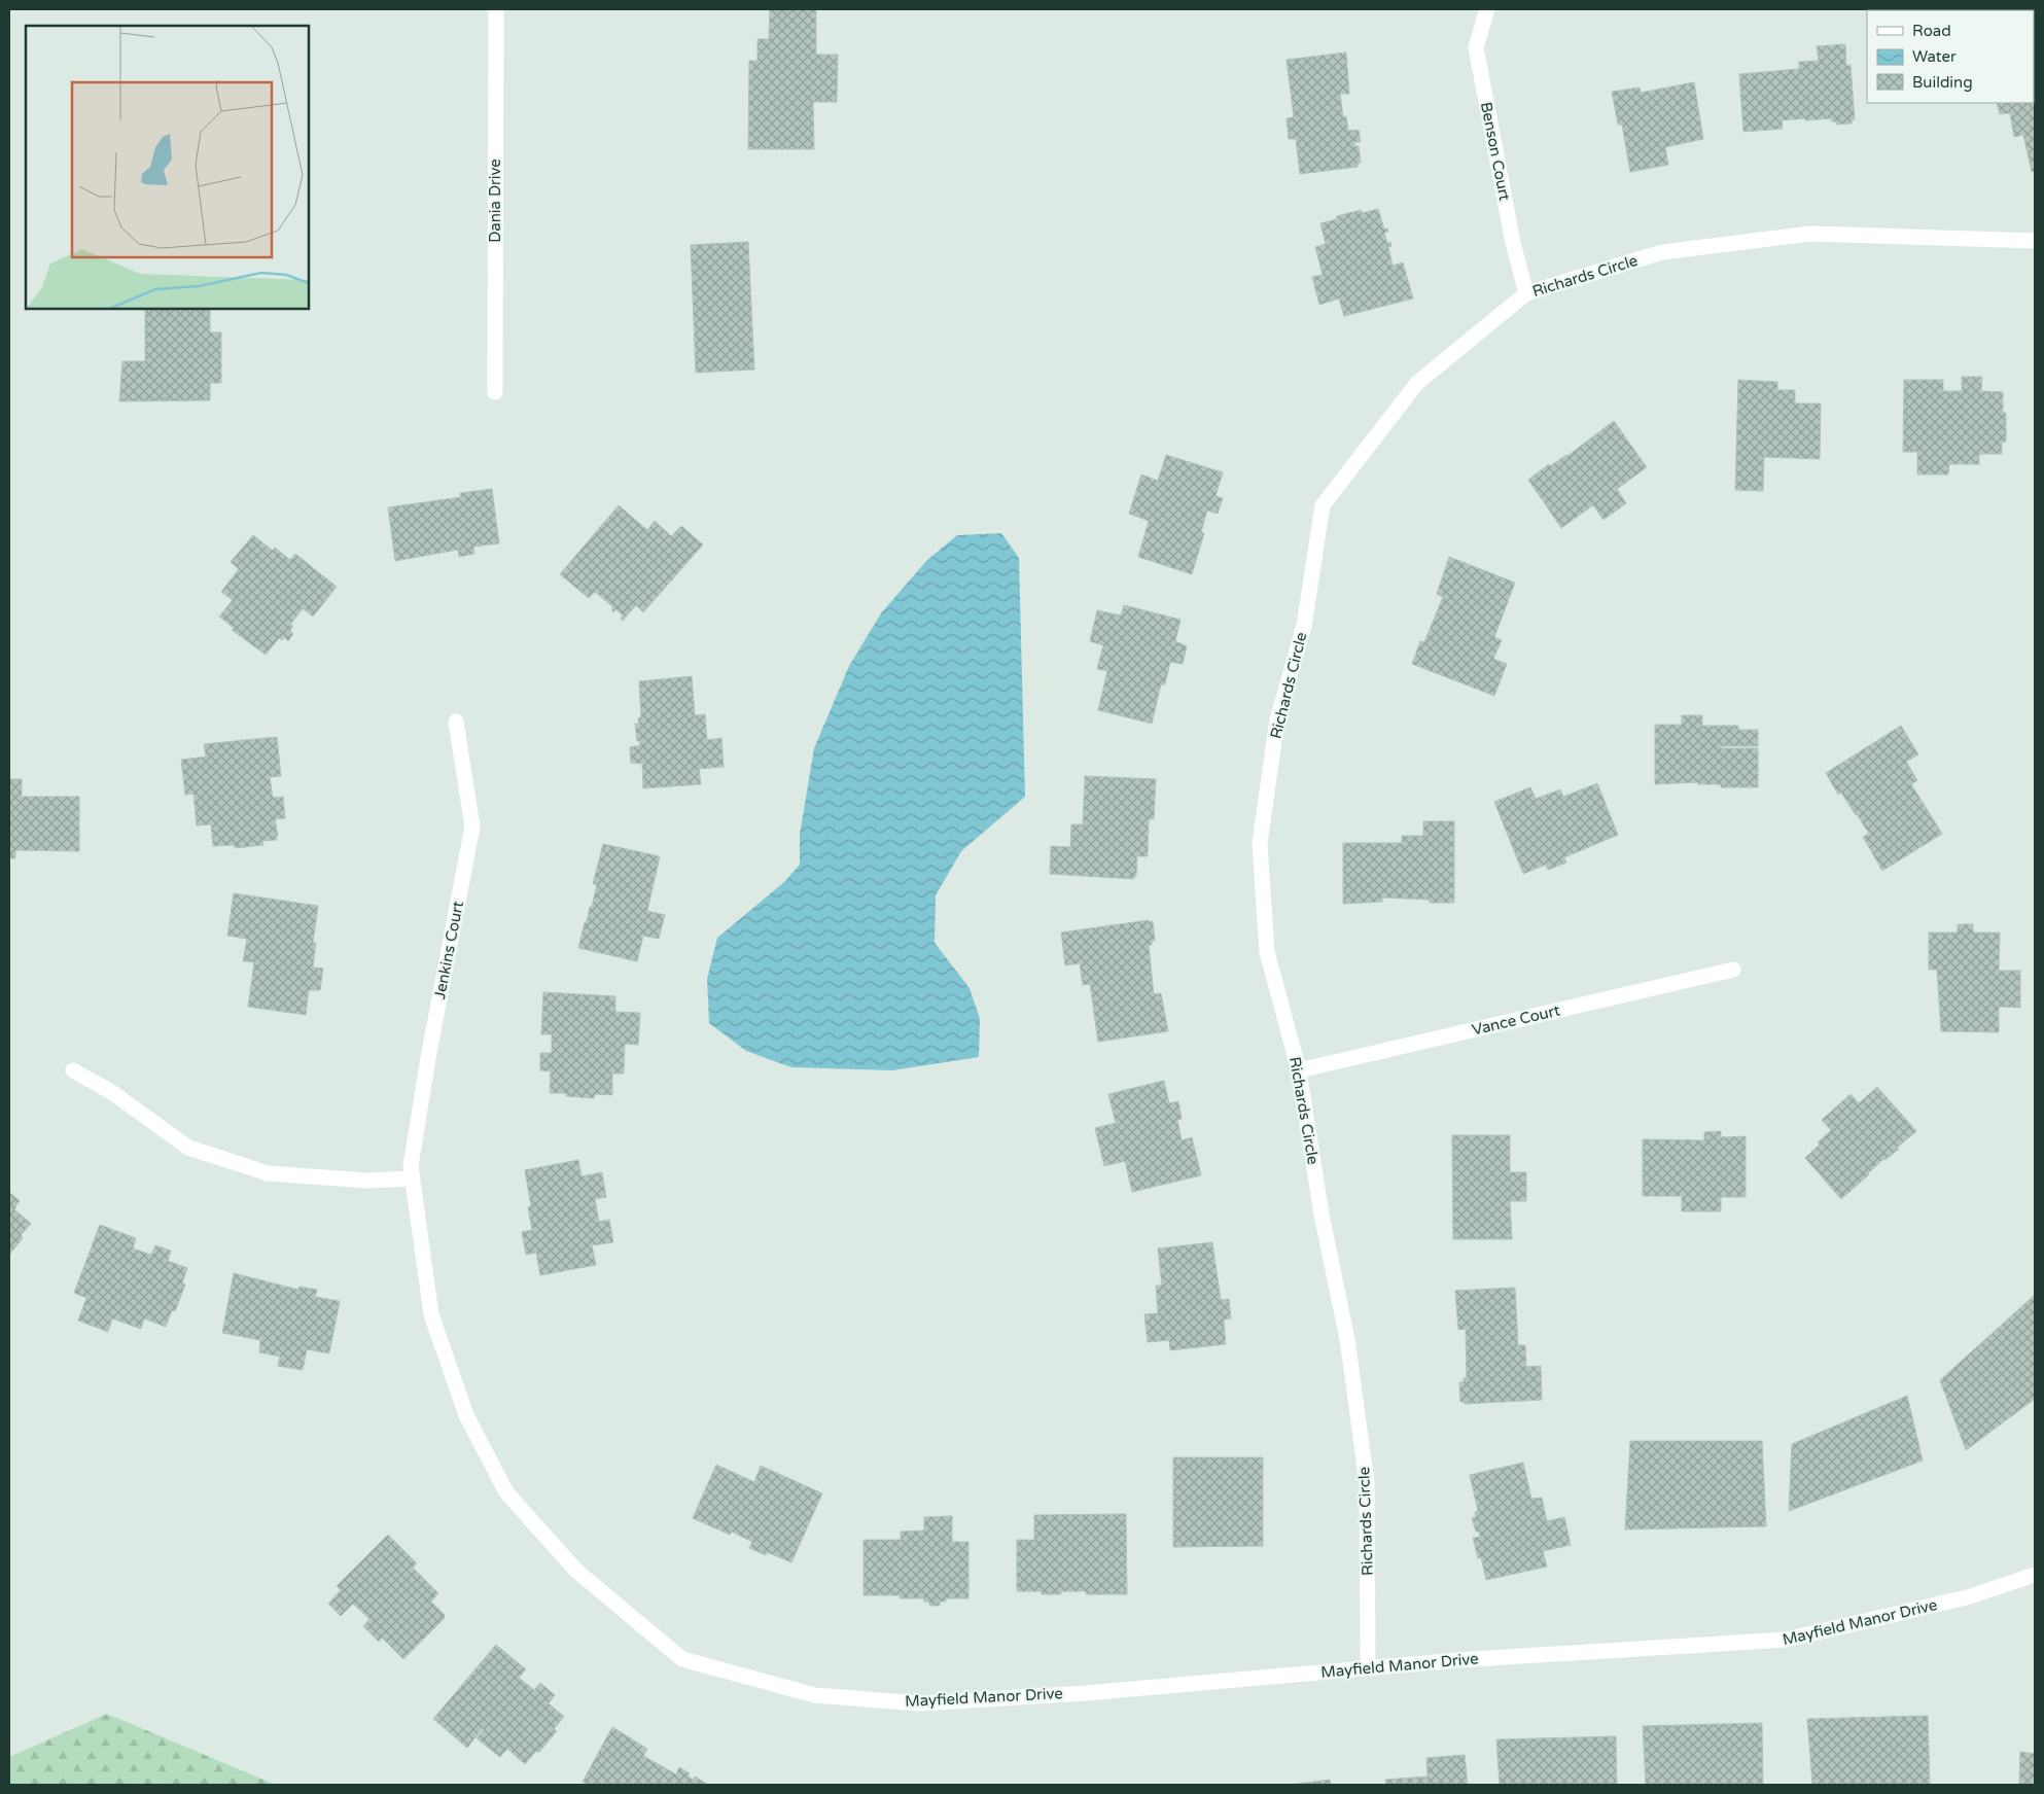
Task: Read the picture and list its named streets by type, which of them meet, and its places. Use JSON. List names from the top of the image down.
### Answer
{
  "streets": {
    "street": [
      "Benson Court",
      "Dania Drive",
      "Richards Circle",
      "Jenkins Court",
      "Vance Court",
      "Mayfield Manor Drive"
    ]
  },
  "crossings": [
    ["Benson Court", "Richards Circle"],
    ["Richards Circle", "Vance Court"],
    ["Richards Circle", "Mayfield Manor Drive"],
    ["Jenkins Court", "Mayfield Manor Drive"]
  ],
  "legend": ["Road", "Water", "Building"]
}
